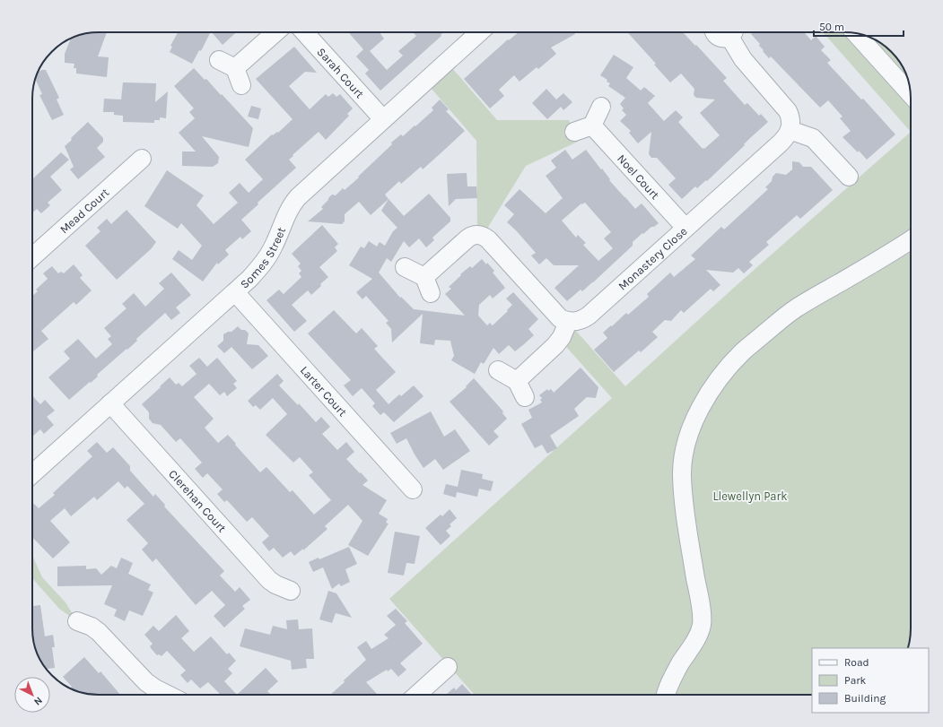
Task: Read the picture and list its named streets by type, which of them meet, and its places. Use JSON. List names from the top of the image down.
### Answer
{
  "streets": {
    "street": [
      "Sarah Court",
      "Noel Court",
      "Mead Court",
      "Somes Street",
      "Monastery Close",
      "Larter Court",
      "Clerehan Court"
    ]
  },
  "crossings": [
    ["Sarah Court", "Somes Street"],
    ["Noel Court", "Monastery Close"],
    ["Somes Street", "Larter Court"],
    ["Somes Street", "Clerehan Court"]
  ],
  "parks": ["Llewellyn Park"],
  "legend": ["Road", "Park", "Building"],
  "scale_bar": "50 m",
  "north": "bottom right"
}
